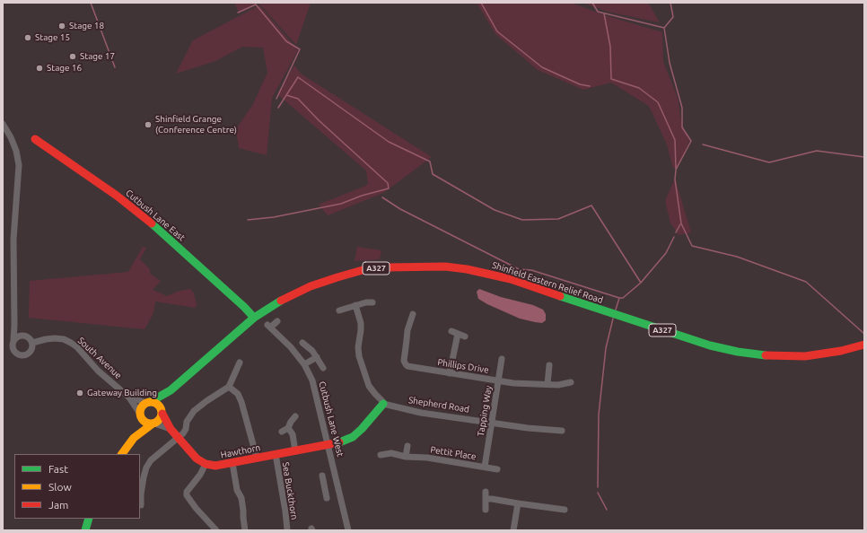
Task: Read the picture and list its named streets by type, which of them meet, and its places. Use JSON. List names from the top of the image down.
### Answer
{
  "streets": {
    "main road": [
      "Cutbush Lane East",
      "A327",
      "Shinfield Eastern Relief Road",
      "Hawthorn"
    ],
    "street": [
      "South Avenue",
      "Phillips Drive",
      "Shepherd Road",
      "Tapping Way",
      "Cutbush Lane West",
      "Pettit Place",
      "Sea Buckthorn"
    ]
  },
  "crossings": [
    ["Cutbush Lane East", "Shinfield Eastern Relief Road"],
    ["Shinfield Eastern Relief Road", "South Avenue"],
    ["Phillips Drive", "Tapping Way"],
    ["Shepherd Road", "Tapping Way"],
    ["Tapping Way", "Pettit Place"],
    ["Cutbush Lane West", "Hawthorn"],
    ["Hawthorn", "Sea Buckthorn"]
  ],
  "places": [
    "Stage 18",
    "Stage 15",
    "Stage 17",
    "Stage 16",
    "Shinfield Grange (Conference Centre)",
    "Gateway Building"
  ],
  "legend": ["Fast", "Slow", "Jam"]
}
